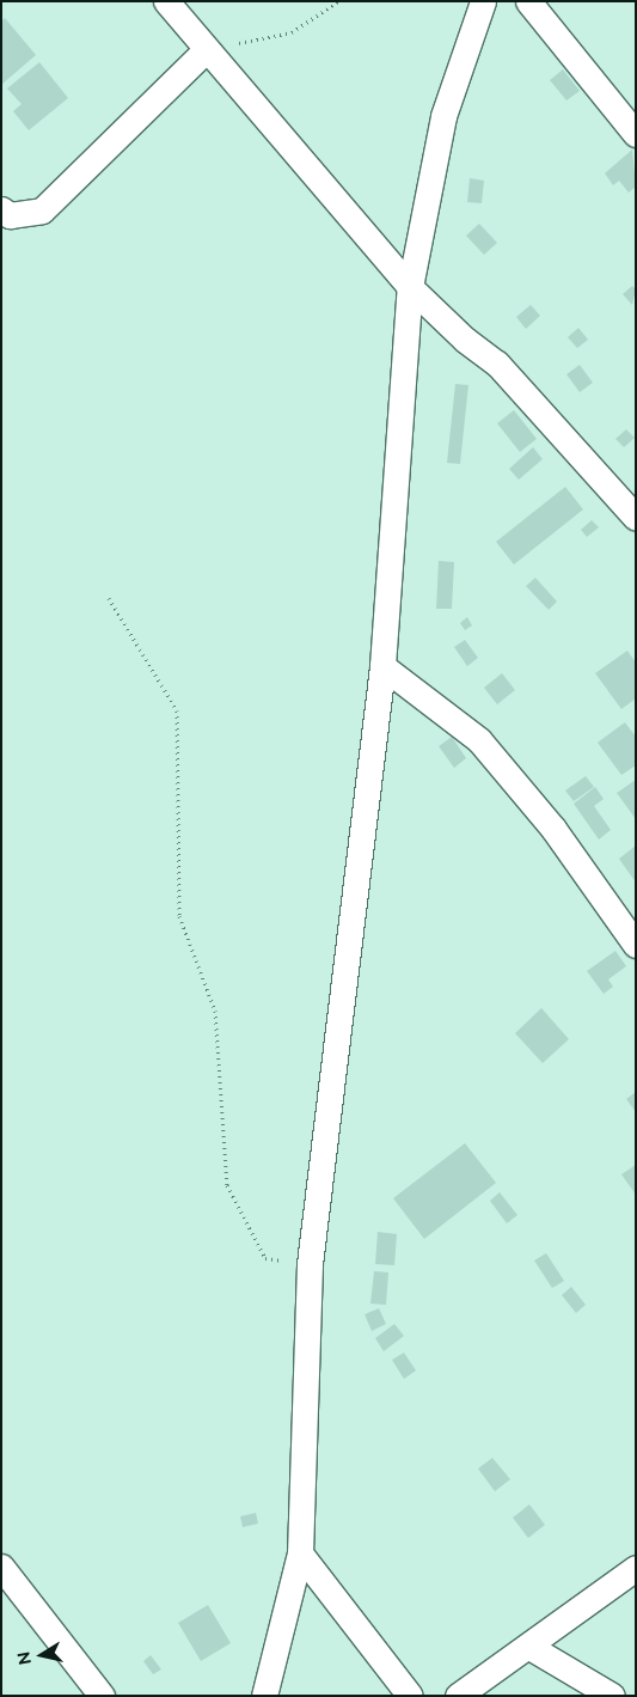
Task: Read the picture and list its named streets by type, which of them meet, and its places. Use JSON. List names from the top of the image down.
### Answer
{
  "north": "left"
}
